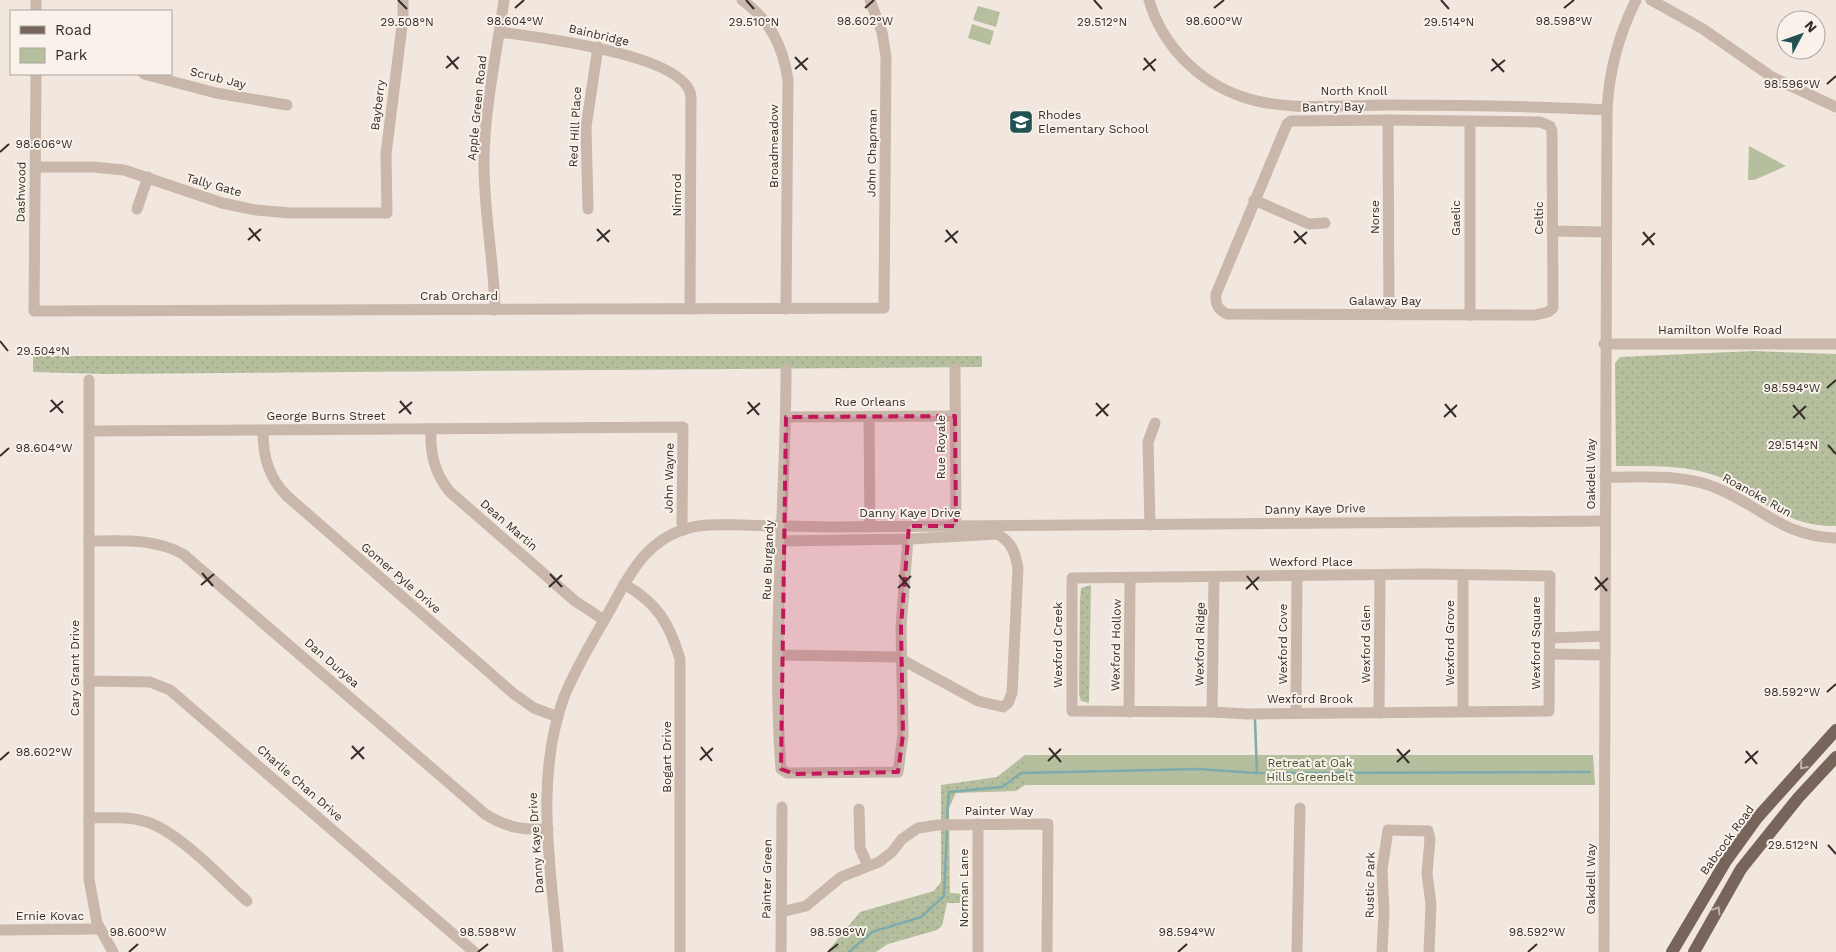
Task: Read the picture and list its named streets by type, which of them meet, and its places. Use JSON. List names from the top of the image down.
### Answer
{
  "streets": {
    "main road": ["Babcock Road"],
    "street": [
      "Bainbridge",
      "Scrub Jay",
      "North Knoll",
      "Bayberry",
      "Bantry Bay",
      "Apple Green Road",
      "Red Hill Place",
      "Broadmeadow",
      "John Chapman",
      "Tally Gate",
      "Dashwood",
      "Nimrod",
      "Norse",
      "Gaelic",
      "Celtic",
      "Crab Orchard",
      "Galaway Bay",
      "Hamilton Wolfe Road",
      "Rue Orleans",
      "George Burns Street",
      "Rue Royale",
      "Oakdell Way",
      "John Wayne",
      "Roanoke Run",
      "Danny Kaye Drive",
      "Dean Martin",
      "Rue Burgandy",
      "Wexford Place",
      "Gomer Pyle Drive",
      "Wexford Grove",
      "Wexford Square",
      "Wexford Ridge",
      "Wexford Cove",
      "Wexford Glen",
      "Wexford Creek",
      "Wexford Hollow",
      "Dan Duryea",
      "Cary Grant Drive",
      "Wexford Brook",
      "Bogart Drive",
      "Charlie Chan Drive",
      "Painter Way",
      "Painter Green",
      "Rustic Park",
      "Norman Lane",
      "Ernie Kovac"
    ]
  },
  "crossings": [
    ["Bainbridge", "Apple Green Road"],
    ["Bainbridge", "Red Hill Place"],
    ["Bainbridge", "Nimrod"],
    ["North Knoll", "Oakdell Way"],
    ["Bayberry", "Tally Gate"],
    ["Bantry Bay", "Norse"],
    ["Bantry Bay", "Gaelic"],
    ["Bantry Bay", "Celtic"],
    ["Bantry Bay", "Galaway Bay"],
    ["Apple Green Road", "Crab Orchard"],
    ["Broadmeadow", "Crab Orchard"],
    ["John Chapman", "Crab Orchard"],
    ["Tally Gate", "Dashwood"],
    ["Dashwood", "Crab Orchard"],
    ["Nimrod", "Crab Orchard"],
    ["Norse", "Galaway Bay"],
    ["Gaelic", "Galaway Bay"],
    ["Celtic", "Galaway Bay"],
    ["Hamilton Wolfe Road", "Oakdell Way"],
    ["Rue Orleans", "Rue Royale"],
    ["Rue Orleans", "Rue Burgandy"],
    ["George Burns Street", "John Wayne"],
    ["George Burns Street", "Dean Martin"],
    ["George Burns Street", "Gomer Pyle Drive"],
    ["George Burns Street", "Cary Grant Drive"],
    ["Rue Royale", "Danny Kaye Drive"],
    ["Oakdell Way", "Roanoke Run"],
    ["Oakdell Way", "Danny Kaye Drive"],
    ["John Wayne", "Danny Kaye Drive"],
    ["Danny Kaye Drive", "Dean Martin"],
    ["Danny Kaye Drive", "Rue Burgandy"],
    ["Danny Kaye Drive", "Gomer Pyle Drive"],
    ["Danny Kaye Drive", "Dan Duryea"],
    ["Danny Kaye Drive", "Bogart Drive"],
    ["Wexford Place", "Wexford Grove"],
    ["Wexford Place", "Wexford Square"],
    ["Wexford Place", "Wexford Ridge"],
    ["Wexford Place", "Wexford Cove"],
    ["Wexford Place", "Wexford Glen"],
    ["Wexford Place", "Wexford Creek"],
    ["Wexford Place", "Wexford Hollow"],
    ["Wexford Grove", "Wexford Brook"],
    ["Wexford Square", "Wexford Brook"],
    ["Wexford Ridge", "Wexford Brook"],
    ["Wexford Cove", "Wexford Brook"],
    ["Wexford Glen", "Wexford Brook"],
    ["Wexford Creek", "Wexford Brook"],
    ["Wexford Hollow", "Wexford Brook"],
    ["Dan Duryea", "Cary Grant Drive"],
    ["Cary Grant Drive", "Charlie Chan Drive"],
    ["Cary Grant Drive", "Ernie Kovac"],
    ["Painter Way", "Painter Green"],
    ["Painter Way", "Norman Lane"]
  ],
  "parks": ["Retreat at Oak Hills Greenbelt"],
  "places": {
    "school or university": ["Rhodes Elementary School"]
  },
  "legend": ["Road", "Park"],
  "north": "top right",
  "coordinates": [
    "98.604°W",
    "98.602°W",
    "98.600°W",
    "98.598°W",
    "29.508°N",
    "29.510°N",
    "29.512°N",
    "29.514°N",
    "98.596°W",
    "98.606°W",
    "29.504°N",
    "98.594°W",
    "98.592°W"
  ]
}
